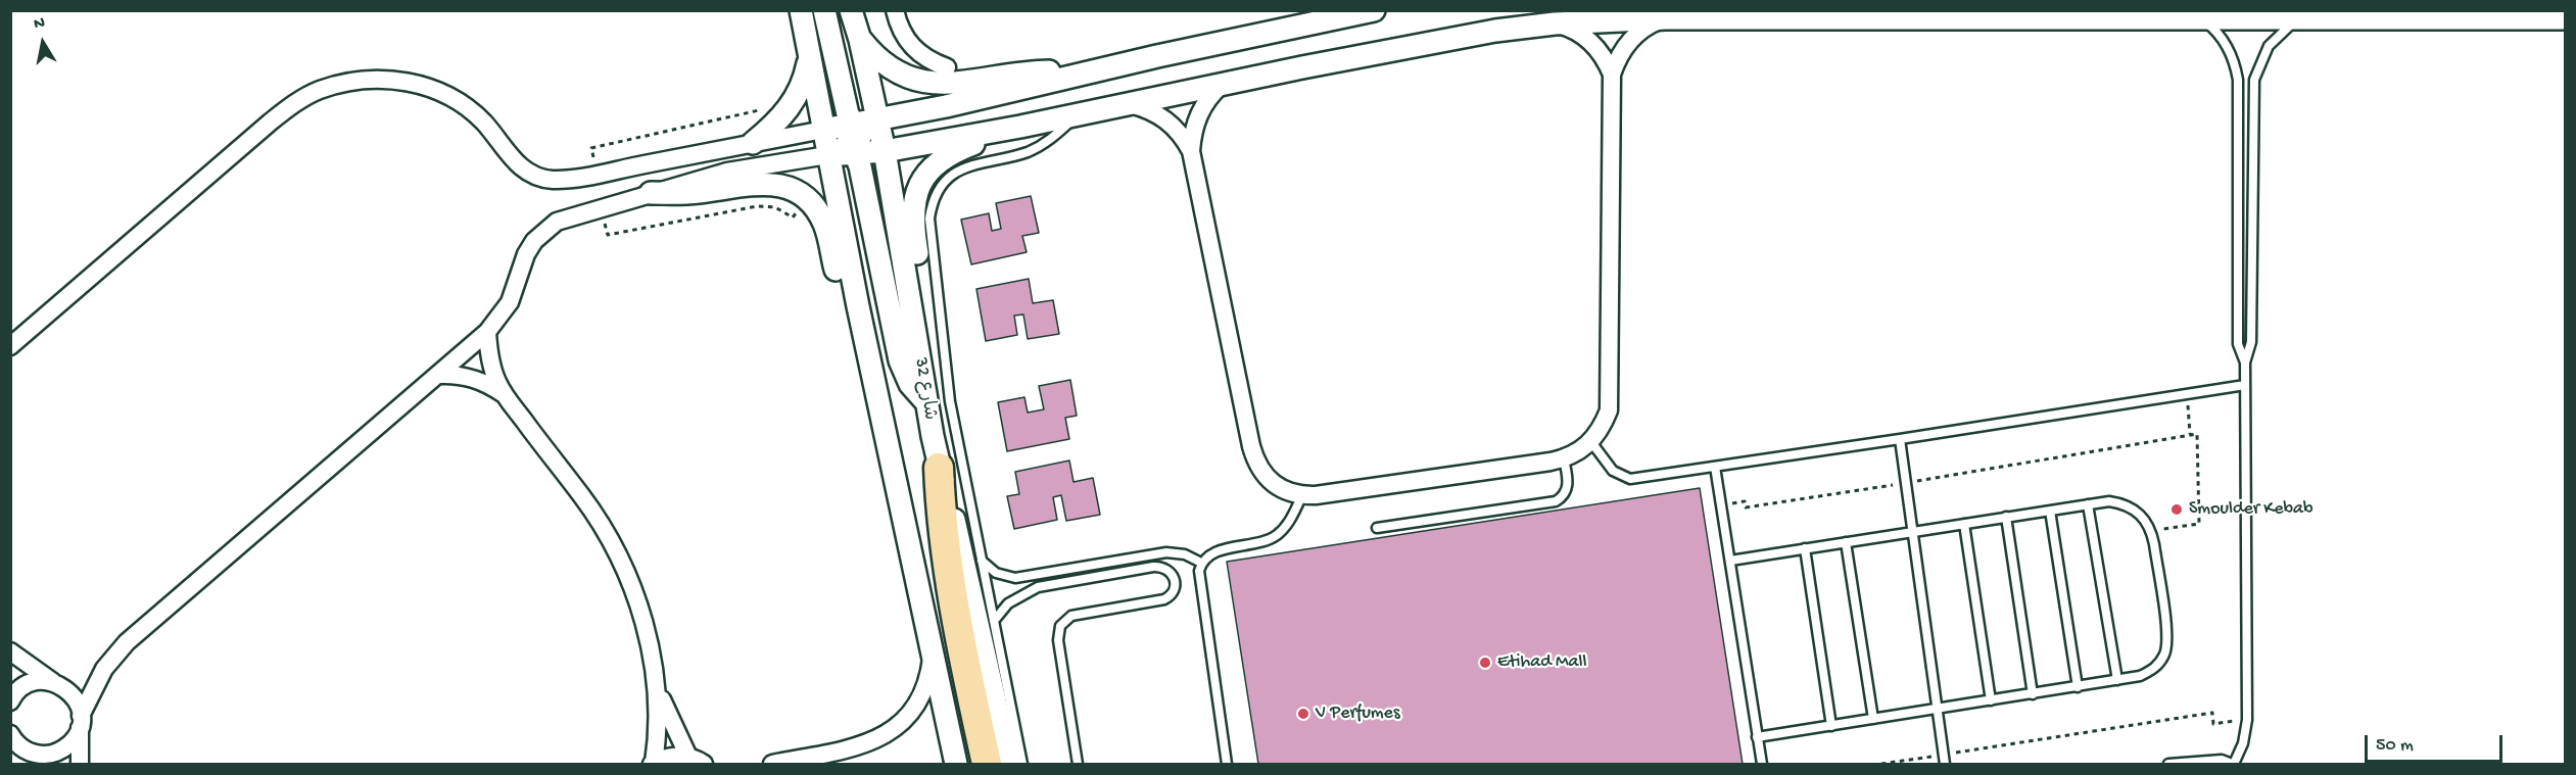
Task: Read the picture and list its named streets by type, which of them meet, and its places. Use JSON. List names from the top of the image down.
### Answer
{
  "streets": {
    "street": ["شارع 32"]
  },
  "places": ["Smoulder Kebab", "Etihad Mall", "V Perfumes"],
  "scale_bar": "50 m",
  "north": "top"
}
